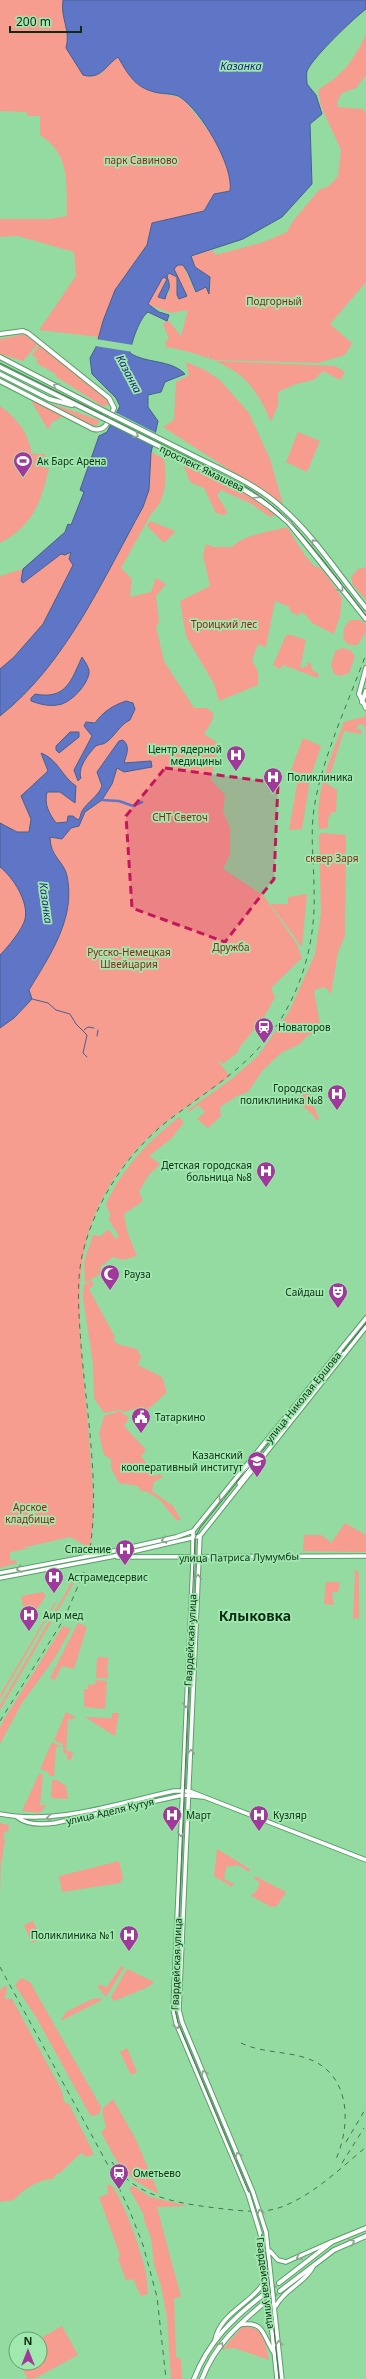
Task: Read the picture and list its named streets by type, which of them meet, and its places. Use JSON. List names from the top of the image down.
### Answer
{
  "streets": {
    "main road": [
      "проспект Ямашева",
      "улица Николая Ершова",
      "улица Патриса Лумумбы",
      "Гвардейская улица",
      "улица Аделя Кутуя"
    ]
  },
  "crossings": [
    ["улица Николая Ершова", "улица Патриса Лумумбы"],
    ["улица Николая Ершова", "Гвардейская улица"],
    ["улица Патриса Лумумбы", "Гвардейская улица"],
    ["Гвардейская улица", "улица Аделя Кутуя"]
  ],
  "districts": ["Клыковка"],
  "water": ["Казанка"],
  "parks": [
    "парк Савиново",
    "Подгорный",
    "Троицкий лес",
    "СНТ Светоч",
    "сквер Заря",
    "Дружба",
    "Русско-Немецкая Швейцария",
    "Арское кладбище"
  ],
  "places": {
    "sports": ["Ак Барс Арена"],
    "hospital": [
      "Центр ядерной медицины",
      "Поликлиника",
      "Городская поликлиника №8",
      "Детская городская больница №8",
      "Спасение",
      "Астрамедсервис",
      "Аир мед",
      "Март",
      "Кузляр",
      "Поликлиника №1"
    ],
    "station": ["Новаторов", "Ометьево"],
    "mosque": ["Рауза"],
    "theatre": ["Сайдаш"],
    "public building": ["Татаркино"],
    "school or university": ["Казанский кооперативный институт"]
  },
  "scale_bar": "200 m",
  "north": "top"
}
